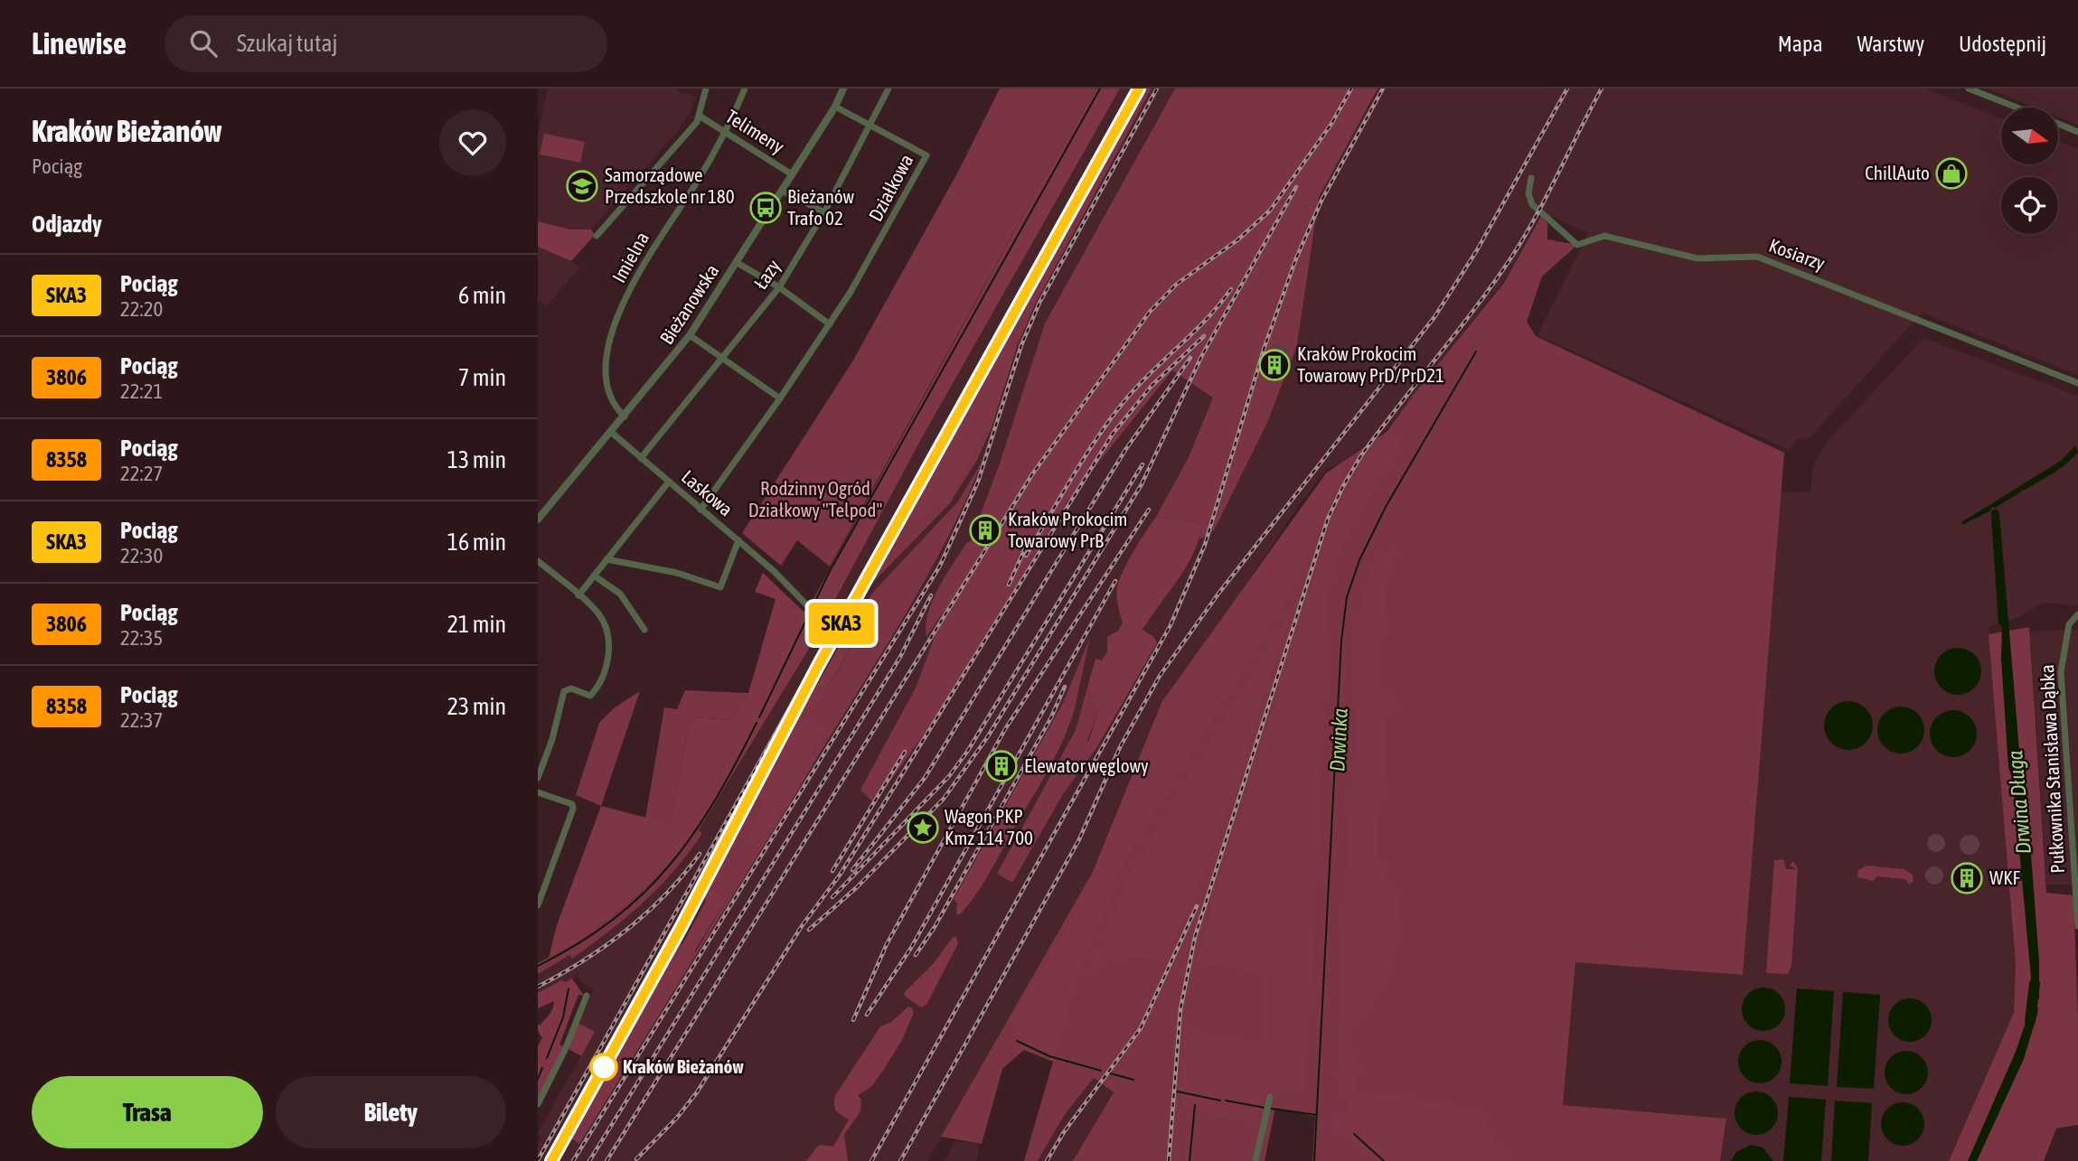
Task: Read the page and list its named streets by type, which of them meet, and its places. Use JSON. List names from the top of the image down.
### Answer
{
  "streets": {
    "street": [
      "Telimeny",
      "Działkowa",
      "Kosiarzy",
      "Imielna",
      "Łazy",
      "Bieżanowska",
      "Laskowa",
      "Pułkownika Stanisława Dąbka"
    ]
  },
  "crossings": [
    ["Telimeny", "Imielna"],
    ["Telimeny", "Bieżanowska"],
    ["Działkowa", "Łazy"],
    ["Działkowa", "Bieżanowska"],
    ["Działkowa", "Laskowa"],
    ["Imielna", "Bieżanowska"],
    ["Łazy", "Laskowa"],
    ["Bieżanowska", "Laskowa"]
  ],
  "water": ["Drwinka", "Drwina Długa"],
  "parks": ["Rodzinny Ogród Działkowy \"Telpod\""],
  "places": {
    "shop": ["ChillAuto"],
    "school or university": ["Samorządowe Przedszkole nr 180"],
    "bus stop": ["Bieżanów Trafo 02"],
    "building": [
      "Kraków Prokocim Towarowy PrD/PrD21",
      "Kraków Prokocim Towarowy PrB",
      "Elewator węglowy",
      "WKF"
    ],
    "place": ["Wagon PKP Kmz 114 700"],
    "other": ["Kraków Bieżanów"]
  },
  "north": "right",
  "page": {
    "header": "Linewise",
    "search": "Szukaj tutaj",
    "nav": ["Mapa", "Warstwy", "Udostępnij"],
    "heading": [
      ["Kraków Bieżanów", "Pociąg"],
      "Odjazdy"
    ],
    "on_map": "SKA3",
    "list": [
      {
        "mark": "SKA3",
        "name": "Pociąg",
        "note": "22:20",
        "value": "6 min"
      },
      {
        "mark": "3806",
        "name": "Pociąg",
        "note": "22:21",
        "value": "7 min"
      },
      {
        "mark": "8358",
        "name": "Pociąg",
        "note": "22:27",
        "value": "13 min"
      },
      {
        "mark": "SKA3",
        "name": "Pociąg",
        "note": "22:30",
        "value": "16 min"
      },
      {
        "mark": "3806",
        "name": "Pociąg",
        "note": "22:35",
        "value": "21 min"
      },
      {
        "mark": "8358",
        "name": "Pociąg",
        "note": "22:37",
        "value": "23 min"
      }
    ],
    "buttons": ["Trasa", "Bilety"]
  }
}
